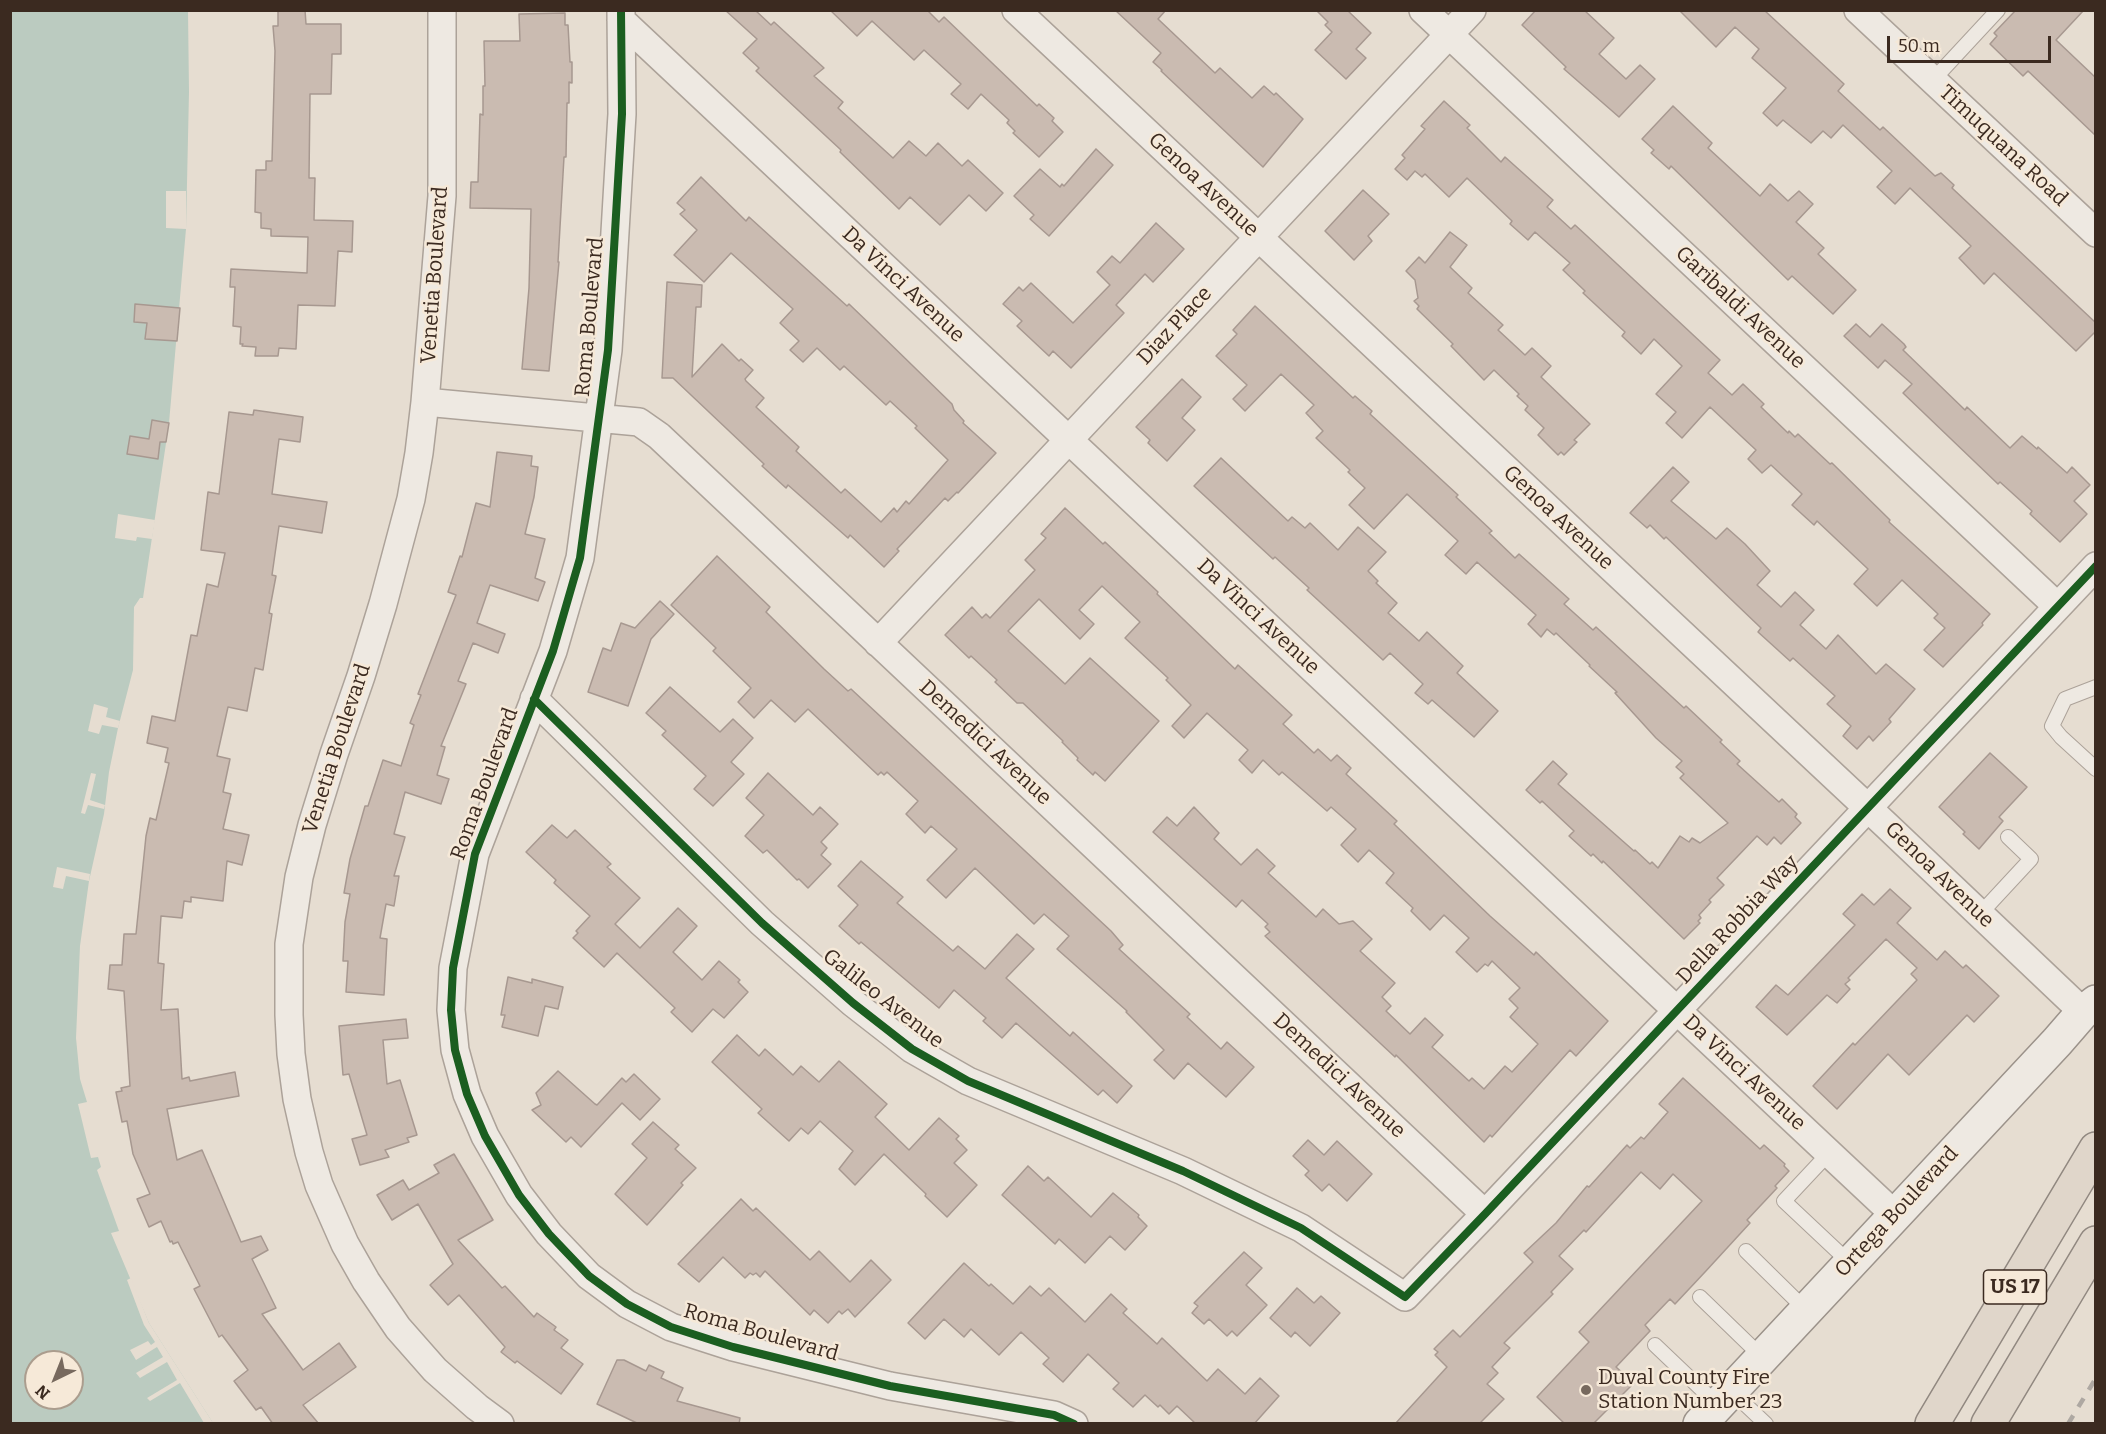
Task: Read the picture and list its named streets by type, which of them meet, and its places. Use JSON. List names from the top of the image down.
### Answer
{
  "streets": {
    "highway": ["US 17"],
    "main road": ["Ortega Boulevard"],
    "street": [
      "Timuquana Road",
      "Genoa Avenue",
      "Venetia Boulevard",
      "Da Vinci Avenue",
      "Garibaldi Avenue",
      "Roma Boulevard",
      "Diaz Place",
      "Demedici Avenue",
      "Della Robbia Way",
      "Galileo Avenue"
    ]
  },
  "crossings": [
    ["Genoa Avenue", "Diaz Place"],
    ["Genoa Avenue", "Della Robbia Way"],
    ["Genoa Avenue", "Ortega Boulevard"],
    ["Venetia Boulevard", "Demedici Avenue"],
    ["Da Vinci Avenue", "Roma Boulevard"],
    ["Da Vinci Avenue", "Diaz Place"],
    ["Da Vinci Avenue", "Della Robbia Way"],
    ["Da Vinci Avenue", "Ortega Boulevard"],
    ["Garibaldi Avenue", "Diaz Place"],
    ["Garibaldi Avenue", "Della Robbia Way"],
    ["Roma Boulevard", "Demedici Avenue"],
    ["Roma Boulevard", "Galileo Avenue"],
    ["Diaz Place", "Demedici Avenue"],
    ["Demedici Avenue", "Della Robbia Way"],
    ["Della Robbia Way", "Galileo Avenue"]
  ],
  "places": ["Duval County Fire Station Number 23"],
  "scale_bar": "50 m",
  "north": "bottom left"
}
